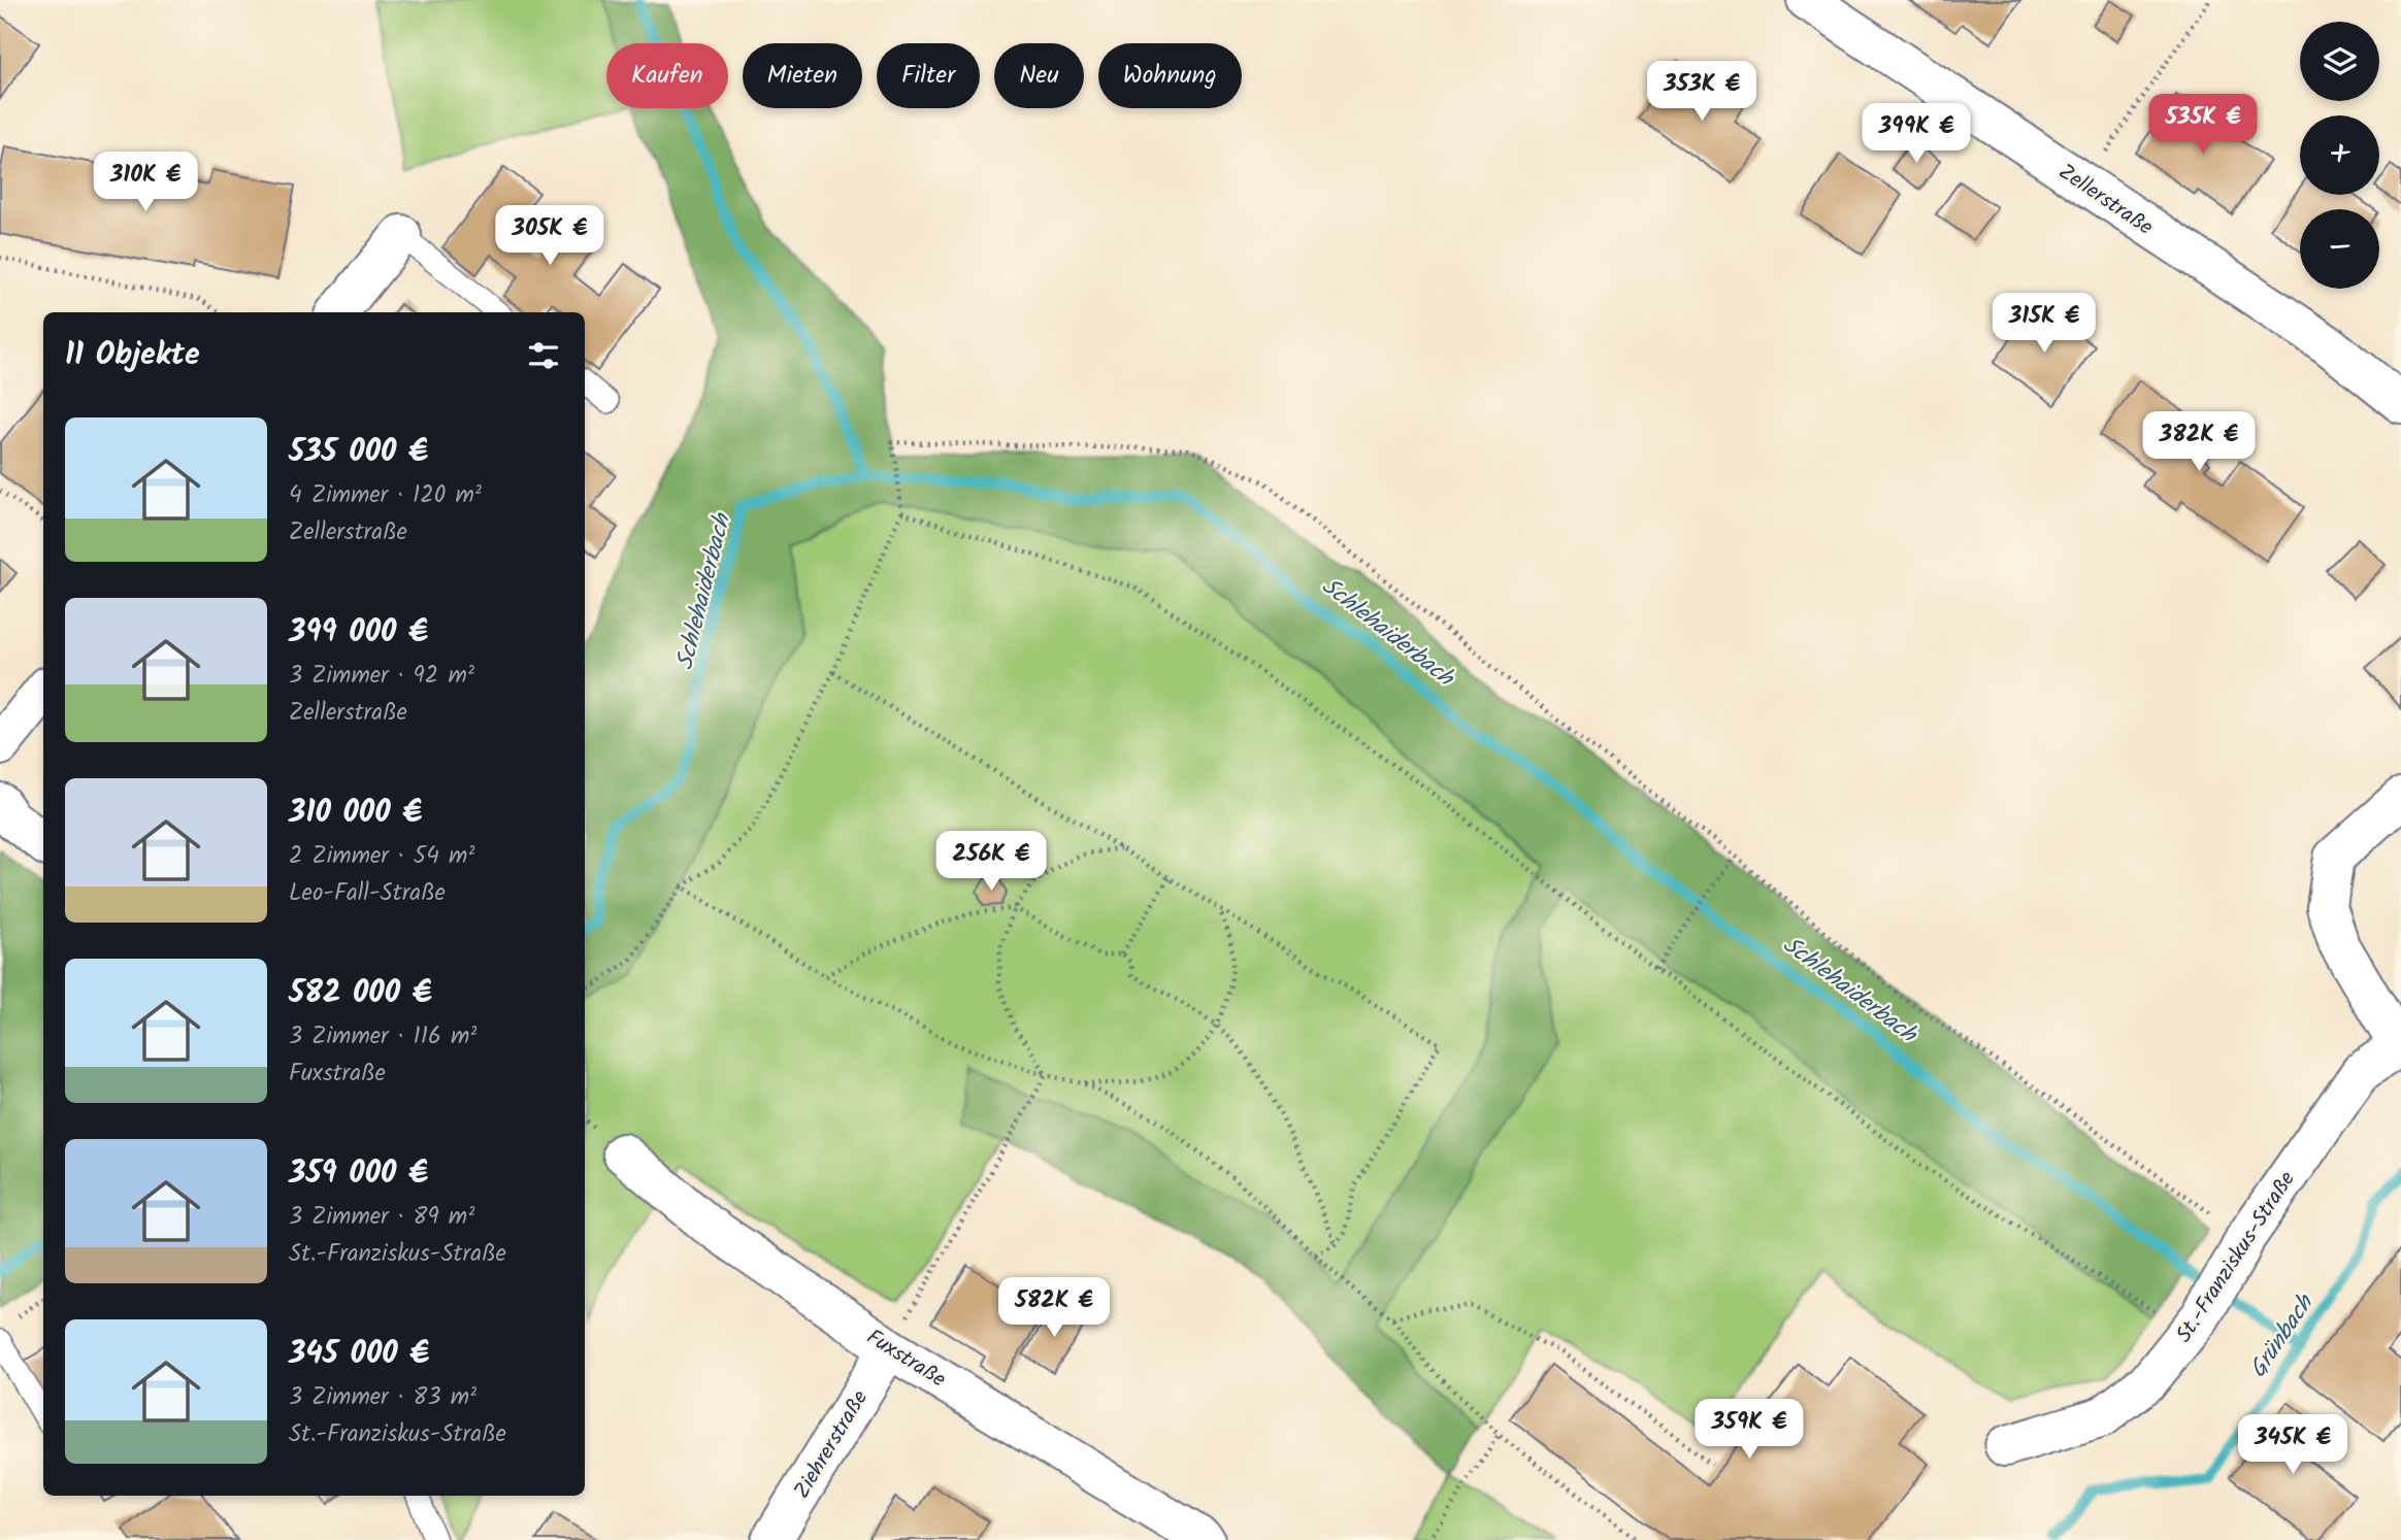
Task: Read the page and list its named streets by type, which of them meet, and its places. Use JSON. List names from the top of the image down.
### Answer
{
  "streets": {
    "street": [
      "Zellerstraße",
      "St.-Franziskus-Straße",
      "Fuxstraße",
      "Ziehrerstraße"
    ]
  },
  "crossings": [
    ["Fuxstraße", "Ziehrerstraße"]
  ],
  "water": ["Schlehaiderbach", "Grünbach"],
  "page": {
    "map_buttons": ["+", "−"],
    "chip": [
      "Kaufen",
      "Mieten",
      "Filter",
      "Neu",
      "Wohnung"
    ],
    "price": [
      "353K €",
      "535K €",
      "399K €",
      "310K €",
      "305K €",
      "315K €",
      "382K €",
      "256K €",
      "582K €",
      "359K €",
      "345K €"
    ],
    "heading": "11 Objekte",
    "list": [
      {
        "name": "535 000 €",
        "note": "4 Zimmer · 120 m² · Zellerstraße"
      },
      {
        "name": "399 000 €",
        "note": "3 Zimmer · 92 m² · Zellerstraße"
      },
      {
        "name": "310 000 €",
        "note": "2 Zimmer · 54 m² · Leo-Fall-Straße"
      },
      {
        "name": "582 000 €",
        "note": "3 Zimmer · 116 m² · Fuxstraße"
      },
      {
        "name": "359 000 €",
        "note": "3 Zimmer · 89 m² · St.-Franziskus-Straße"
      },
      {
        "name": "345 000 €",
        "note": "3 Zimmer · 83 m² · St.-Franziskus-Straße"
      }
    ]
  }
}
